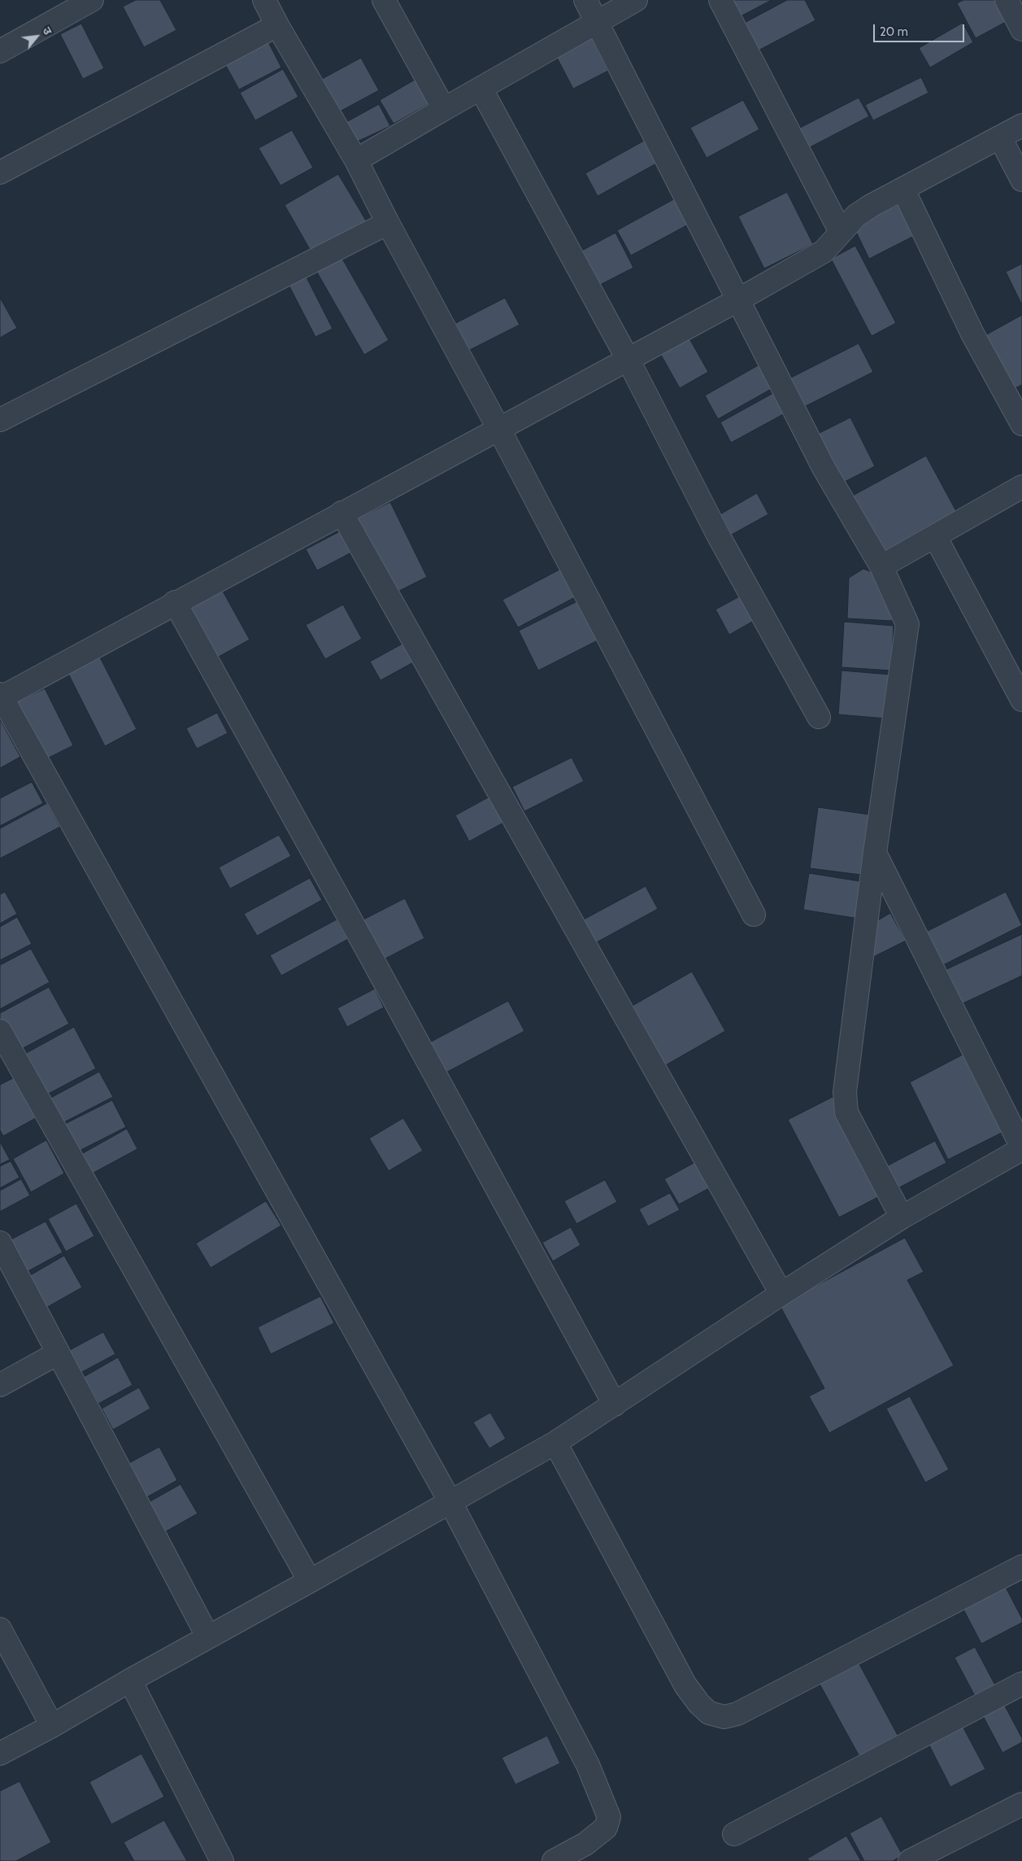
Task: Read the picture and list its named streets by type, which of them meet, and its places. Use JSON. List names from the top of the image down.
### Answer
{
  "scale_bar": "20 m",
  "north": "top right"
}
